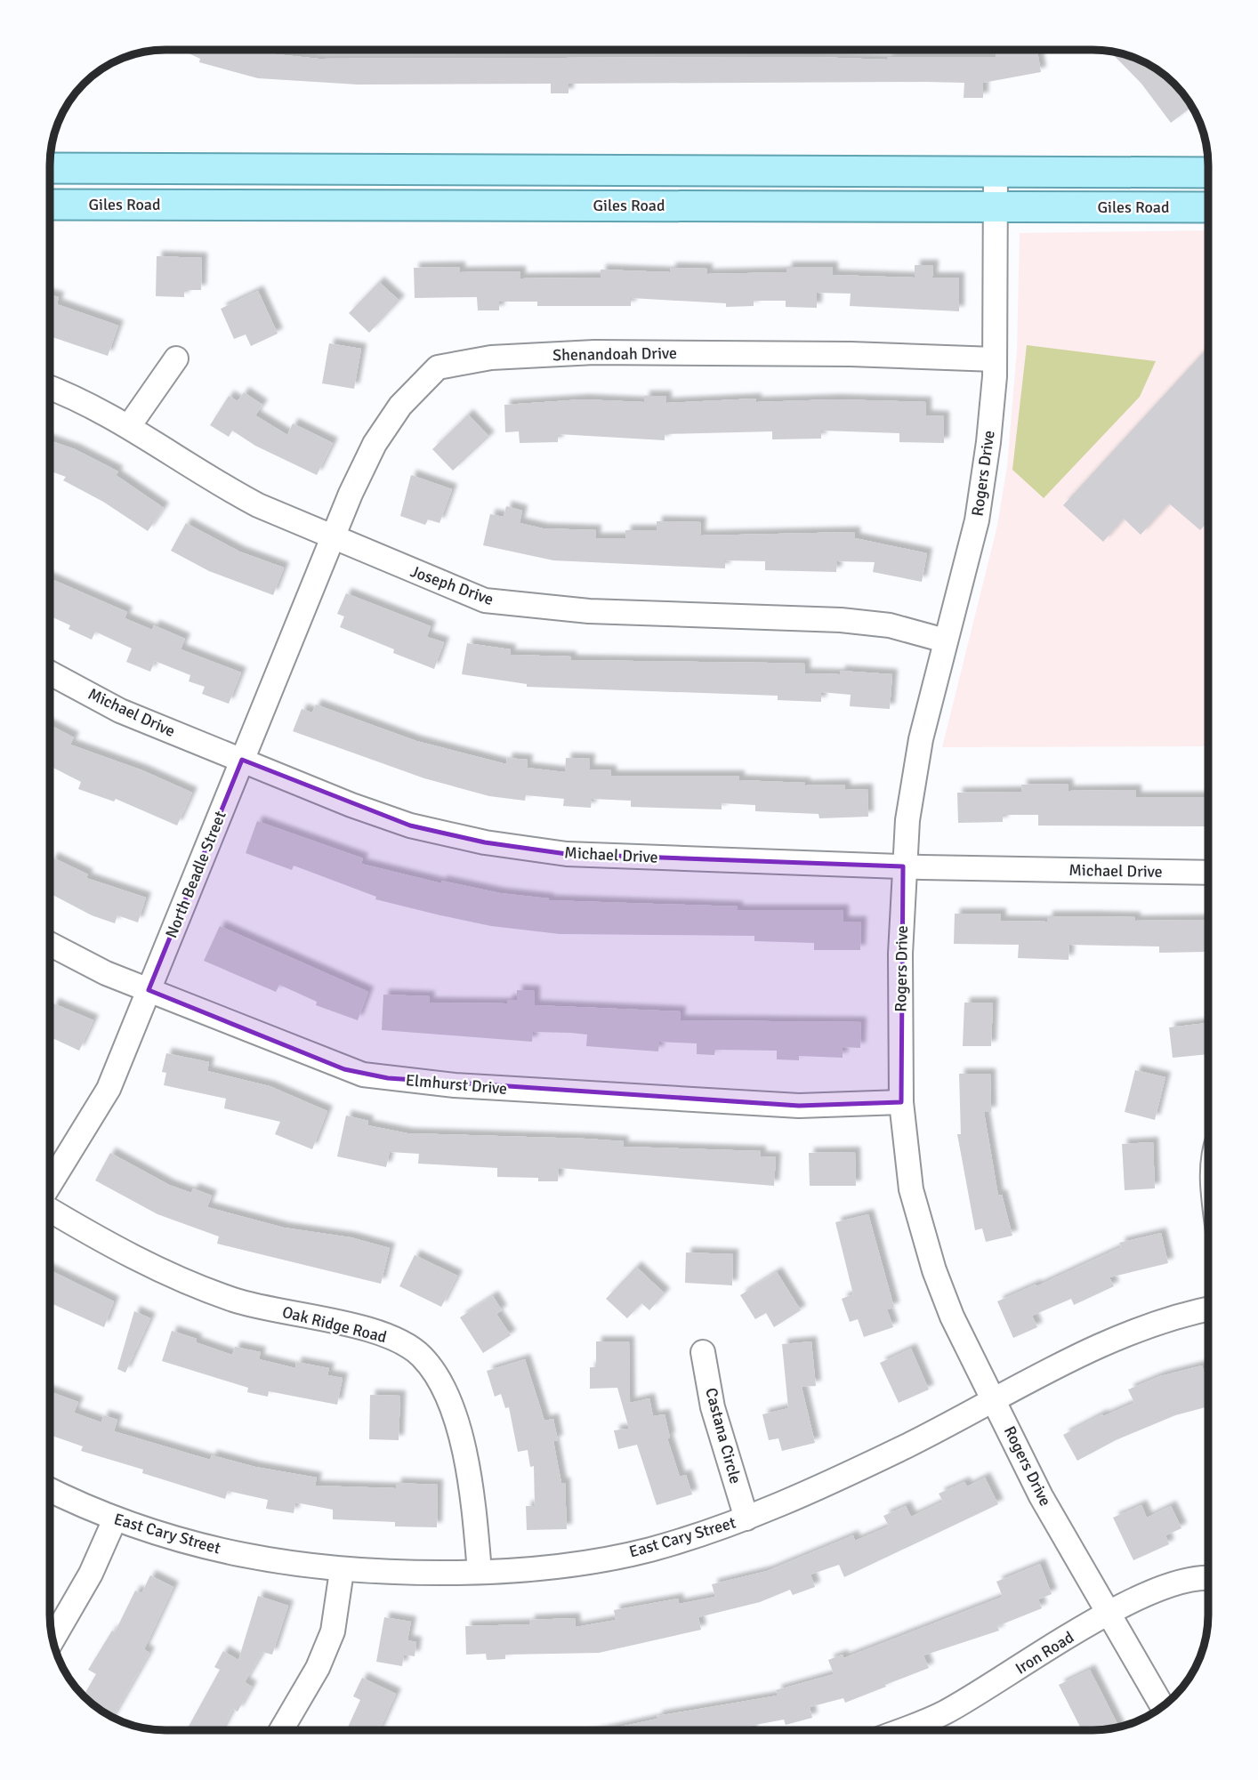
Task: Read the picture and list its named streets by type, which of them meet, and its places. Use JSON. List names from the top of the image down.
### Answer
{
  "streets": {
    "main road": ["Giles Road"],
    "street": [
      "Shenandoah Drive",
      "Rogers Drive",
      "Joseph Drive",
      "Michael Drive",
      "North Beadle Street",
      "Elmhurst Drive",
      "Oak Ridge Road",
      "Castana Circle",
      "East Cary Street",
      "Iron Road"
    ]
  },
  "crossings": [
    ["Giles Road", "Rogers Drive"],
    ["Shenandoah Drive", "Rogers Drive"],
    ["Shenandoah Drive", "Joseph Drive"],
    ["Shenandoah Drive", "North Beadle Street"],
    ["Rogers Drive", "Joseph Drive"],
    ["Rogers Drive", "Michael Drive"],
    ["Rogers Drive", "Elmhurst Drive"],
    ["Rogers Drive", "East Cary Street"],
    ["Rogers Drive", "Iron Road"],
    ["Joseph Drive", "North Beadle Street"],
    ["Michael Drive", "North Beadle Street"],
    ["North Beadle Street", "Elmhurst Drive"],
    ["Oak Ridge Road", "East Cary Street"],
    ["Castana Circle", "East Cary Street"]
  ]
}
